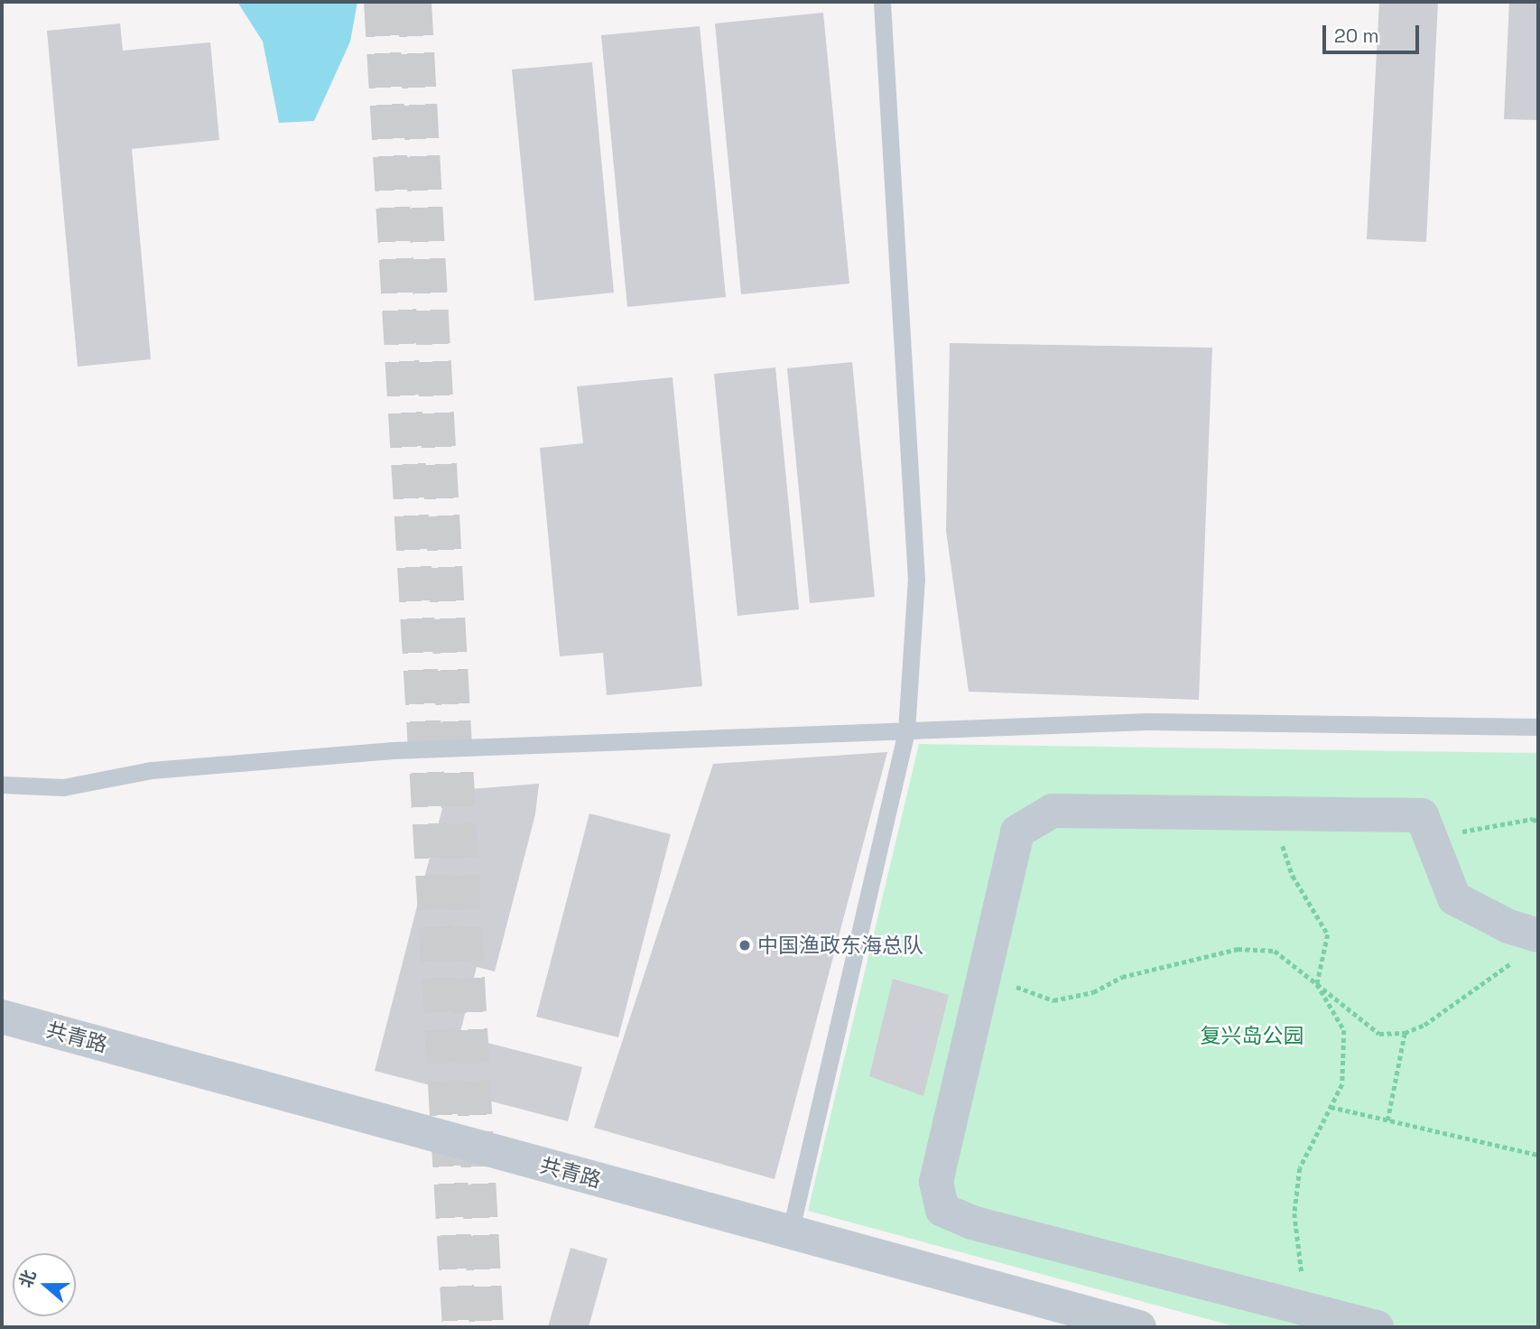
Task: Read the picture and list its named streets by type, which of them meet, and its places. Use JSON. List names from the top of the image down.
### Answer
{
  "streets": {
    "street": ["共青路"]
  },
  "parks": ["复兴岛公园"],
  "places": ["中国渔政东海总队"],
  "scale_bar": "20 m",
  "north": "left"
}
